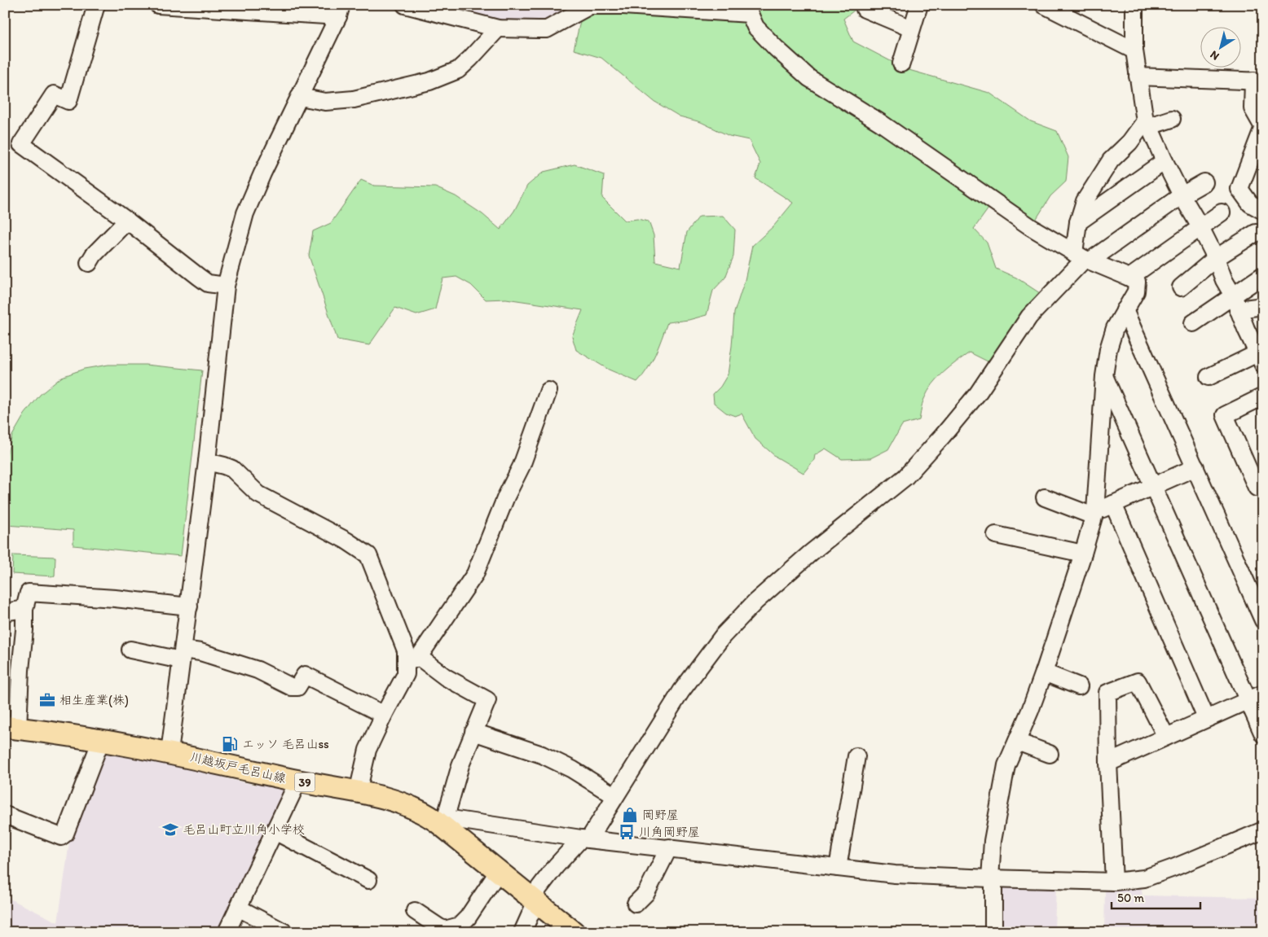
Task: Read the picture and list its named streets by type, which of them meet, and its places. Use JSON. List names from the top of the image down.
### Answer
{
  "streets": {
    "main road": ["川越坂戸毛呂山線", "39"]
  },
  "places": {
    "office": ["相生産業(株)"],
    "fuel station": ["エッソ 毛呂山ss"],
    "shop": ["岡野屋"],
    "school or university": ["毛呂山町立川角小学校"],
    "bus stop": ["川角岡野屋"]
  },
  "scale_bar": "50 m",
  "north": "bottom left"
}
